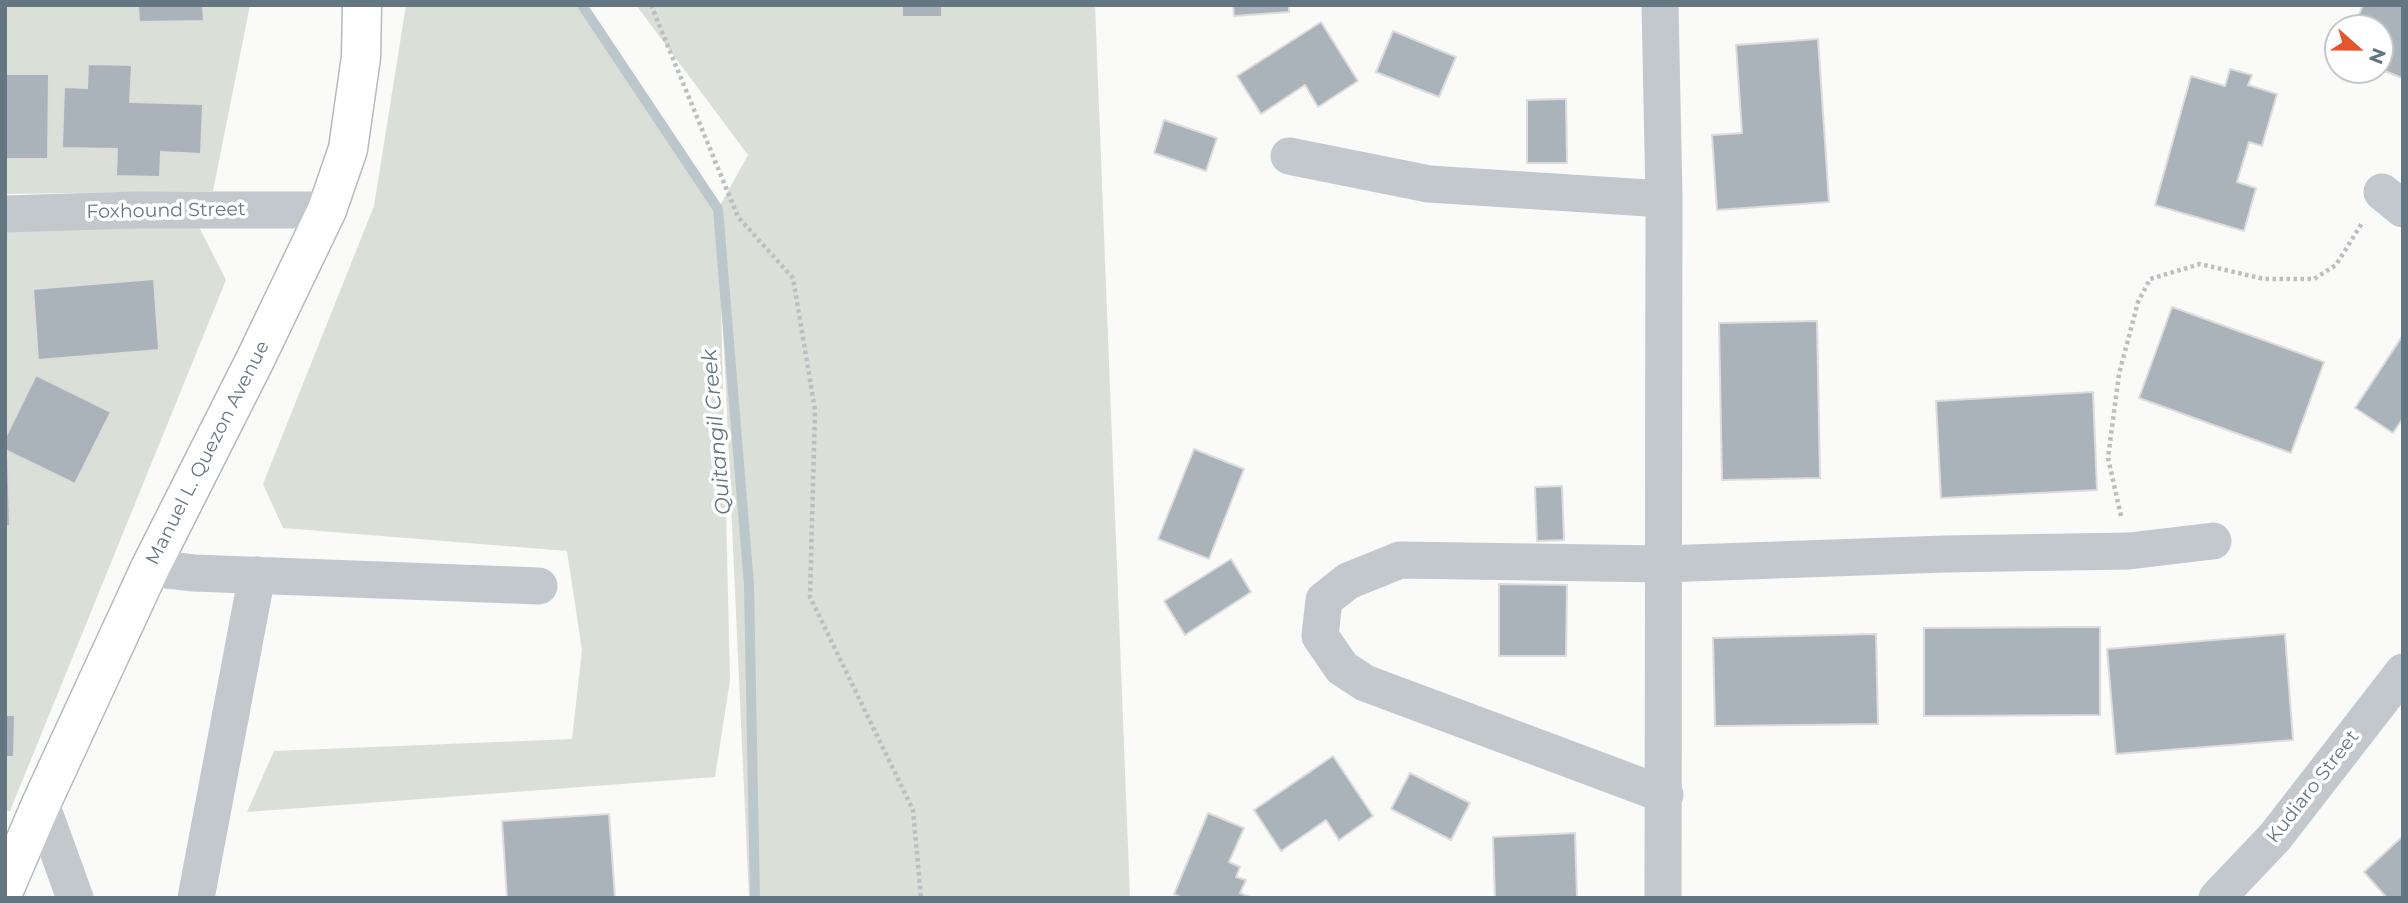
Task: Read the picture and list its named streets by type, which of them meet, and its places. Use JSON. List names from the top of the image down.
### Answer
{
  "streets": {
    "street": ["Foxhound Street", "Manuel L. Quezon Avenue", "Kudiaro Street"]
  },
  "crossings": [
    ["Foxhound Street", "Manuel L. Quezon Avenue"]
  ],
  "water": ["Quitangil Creek"],
  "north": "right"
}
